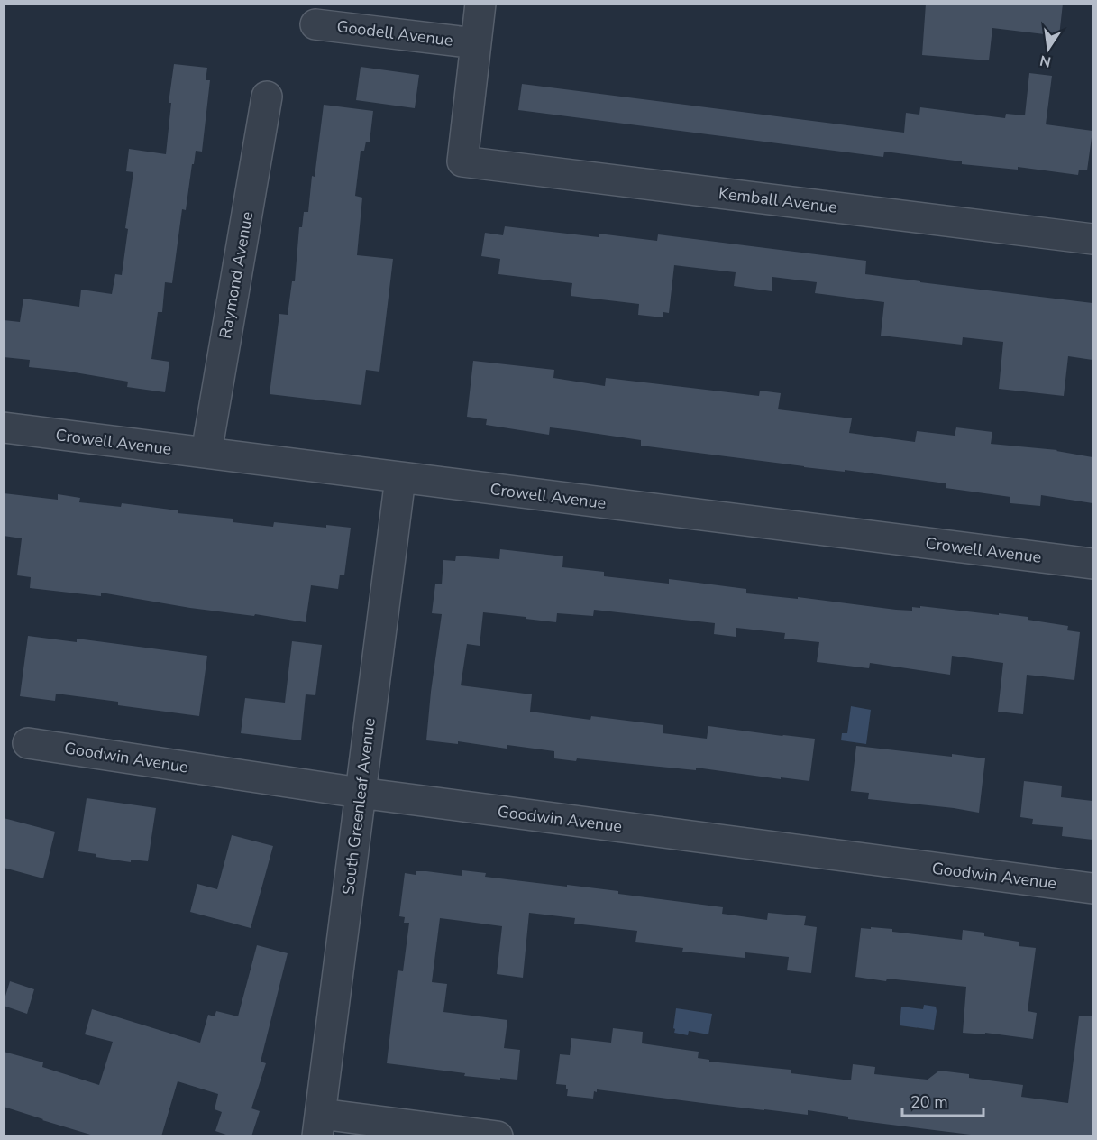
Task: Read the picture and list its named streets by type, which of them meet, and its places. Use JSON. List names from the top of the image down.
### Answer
{
  "streets": {
    "street": [
      "Goodell Avenue",
      "Kemball Avenue",
      "Raymond Avenue",
      "Crowell Avenue",
      "Goodwin Avenue",
      "South Greenleaf Avenue"
    ]
  },
  "crossings": [
    ["Goodell Avenue", "Kemball Avenue"],
    ["Raymond Avenue", "Crowell Avenue"],
    ["Crowell Avenue", "South Greenleaf Avenue"],
    ["Goodwin Avenue", "South Greenleaf Avenue"]
  ],
  "scale_bar": "20 m",
  "north": "bottom"
}
